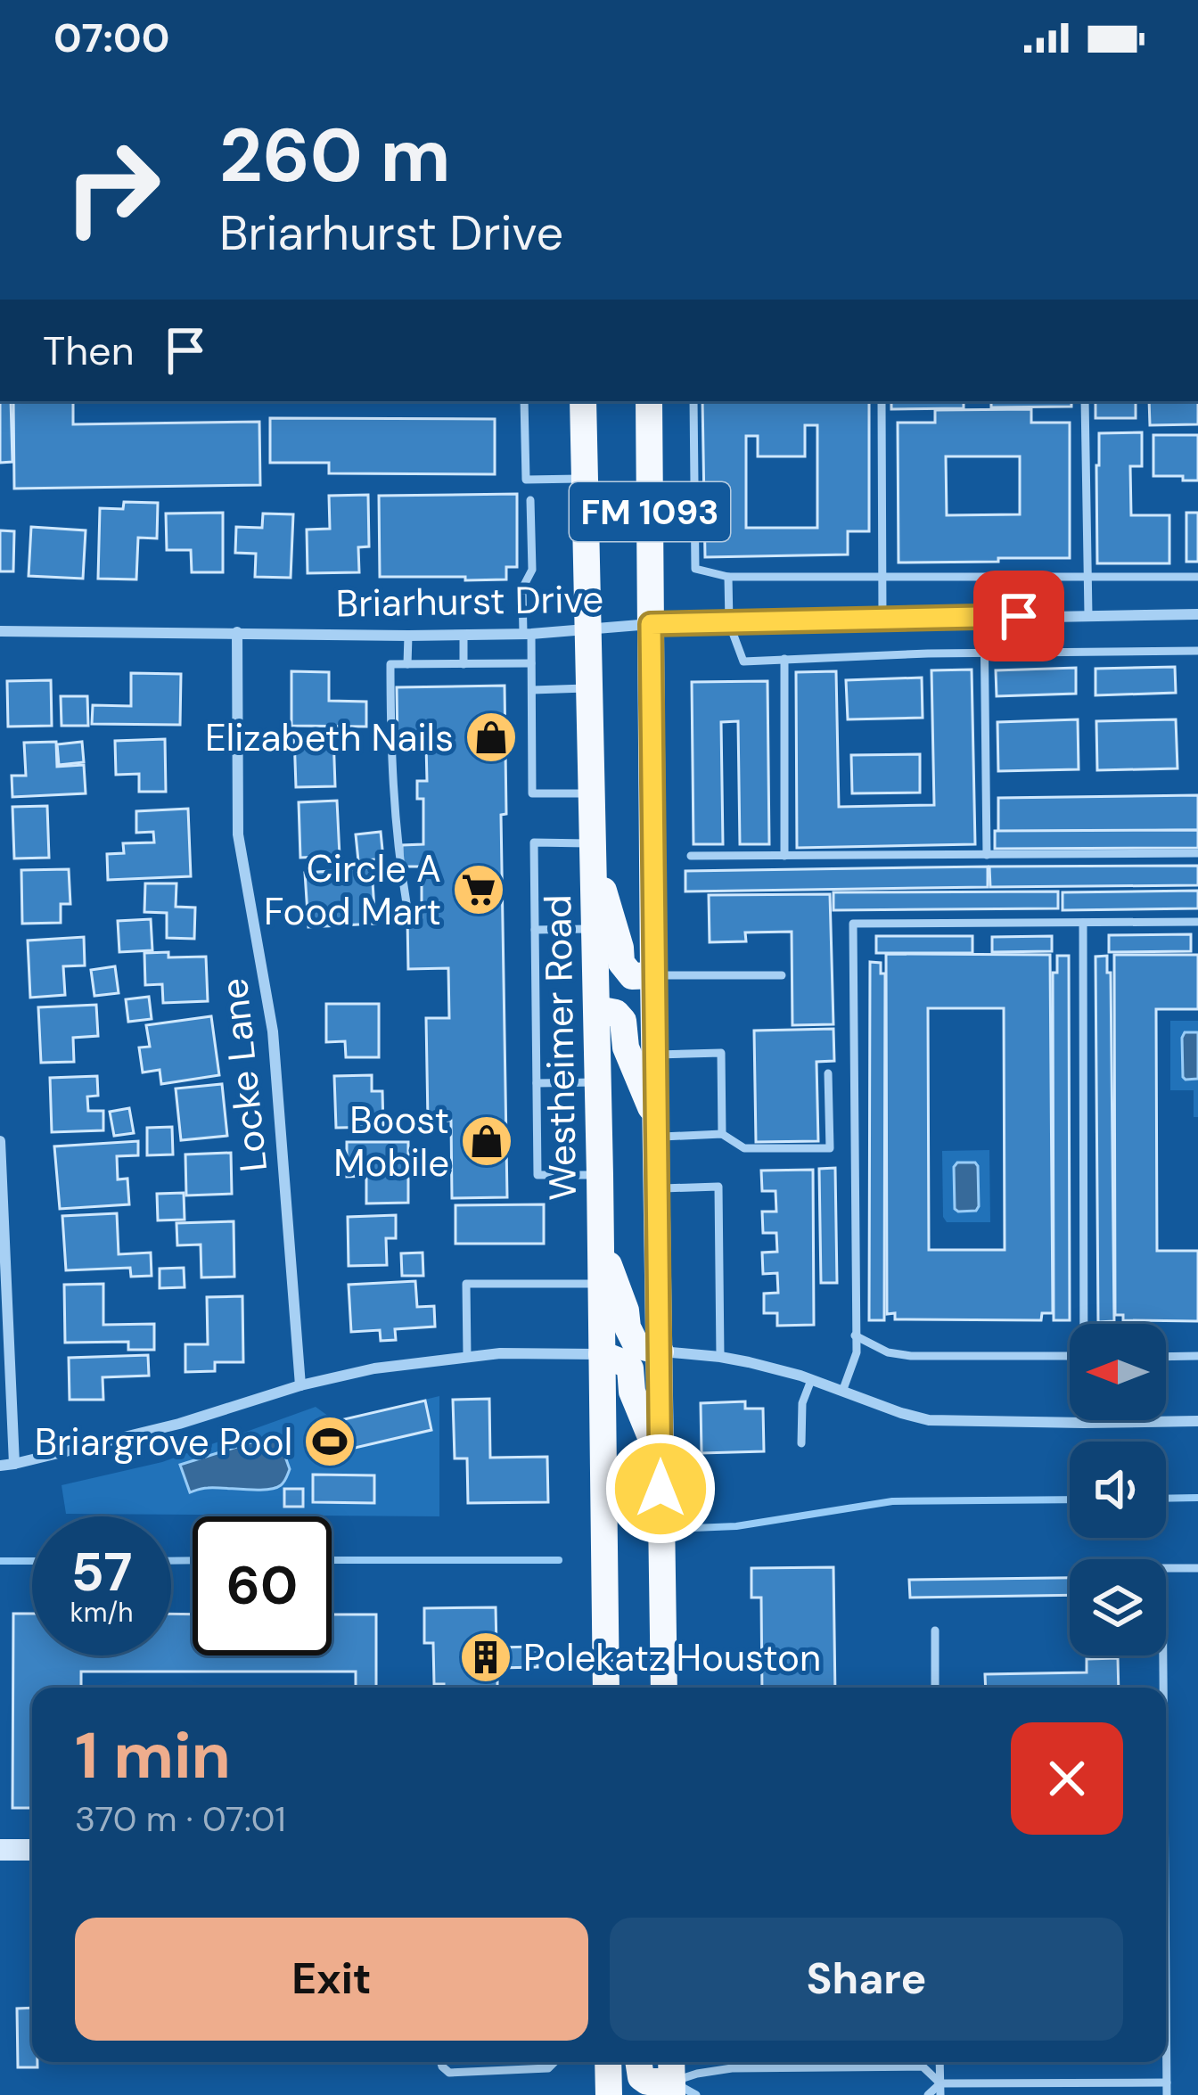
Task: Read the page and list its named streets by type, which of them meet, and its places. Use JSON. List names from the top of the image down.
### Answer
{
  "streets": {
    "main road": ["FM 1093", "Westheimer Road"],
    "street": ["Briarhurst Drive", "Locke Lane"]
  },
  "crossings": [
    ["FM 1093", "Briarhurst Drive"],
    ["Briarhurst Drive", "Westheimer Road"],
    ["Briarhurst Drive", "Locke Lane"]
  ],
  "places": {
    "shop": ["Elizabeth Nails", "Boost Mobile"],
    "supermarket": ["Circle A Food Mart"],
    "sports": ["Briargrove Pool"],
    "building": ["Polekatz Houston"]
  },
  "north": "left",
  "page": {
    "status": "07:00",
    "turn": ["260 m", "Briarhurst Drive"],
    "then": "Then",
    "speed": "57 km/h",
    "limit": "60",
    "heading": ["1 min", "370 m · 07:01"],
    "buttons": ["Exit", "Share"]
  }
}
